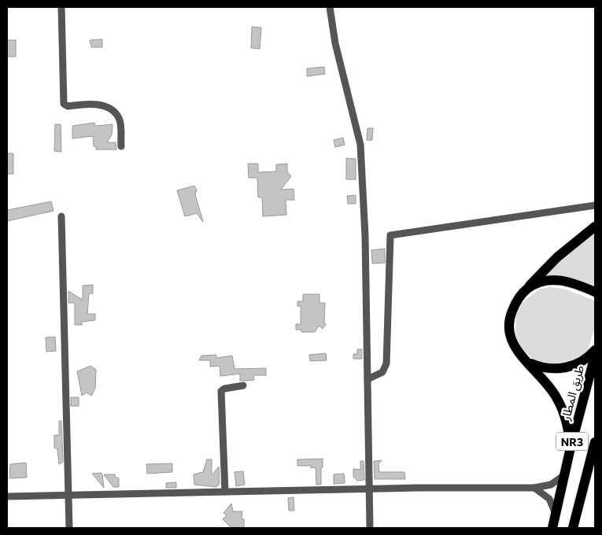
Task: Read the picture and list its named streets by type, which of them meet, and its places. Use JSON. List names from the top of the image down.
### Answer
{
  "streets": {
    "highway": ["طريق المطار", "NR3"]
  }
}
